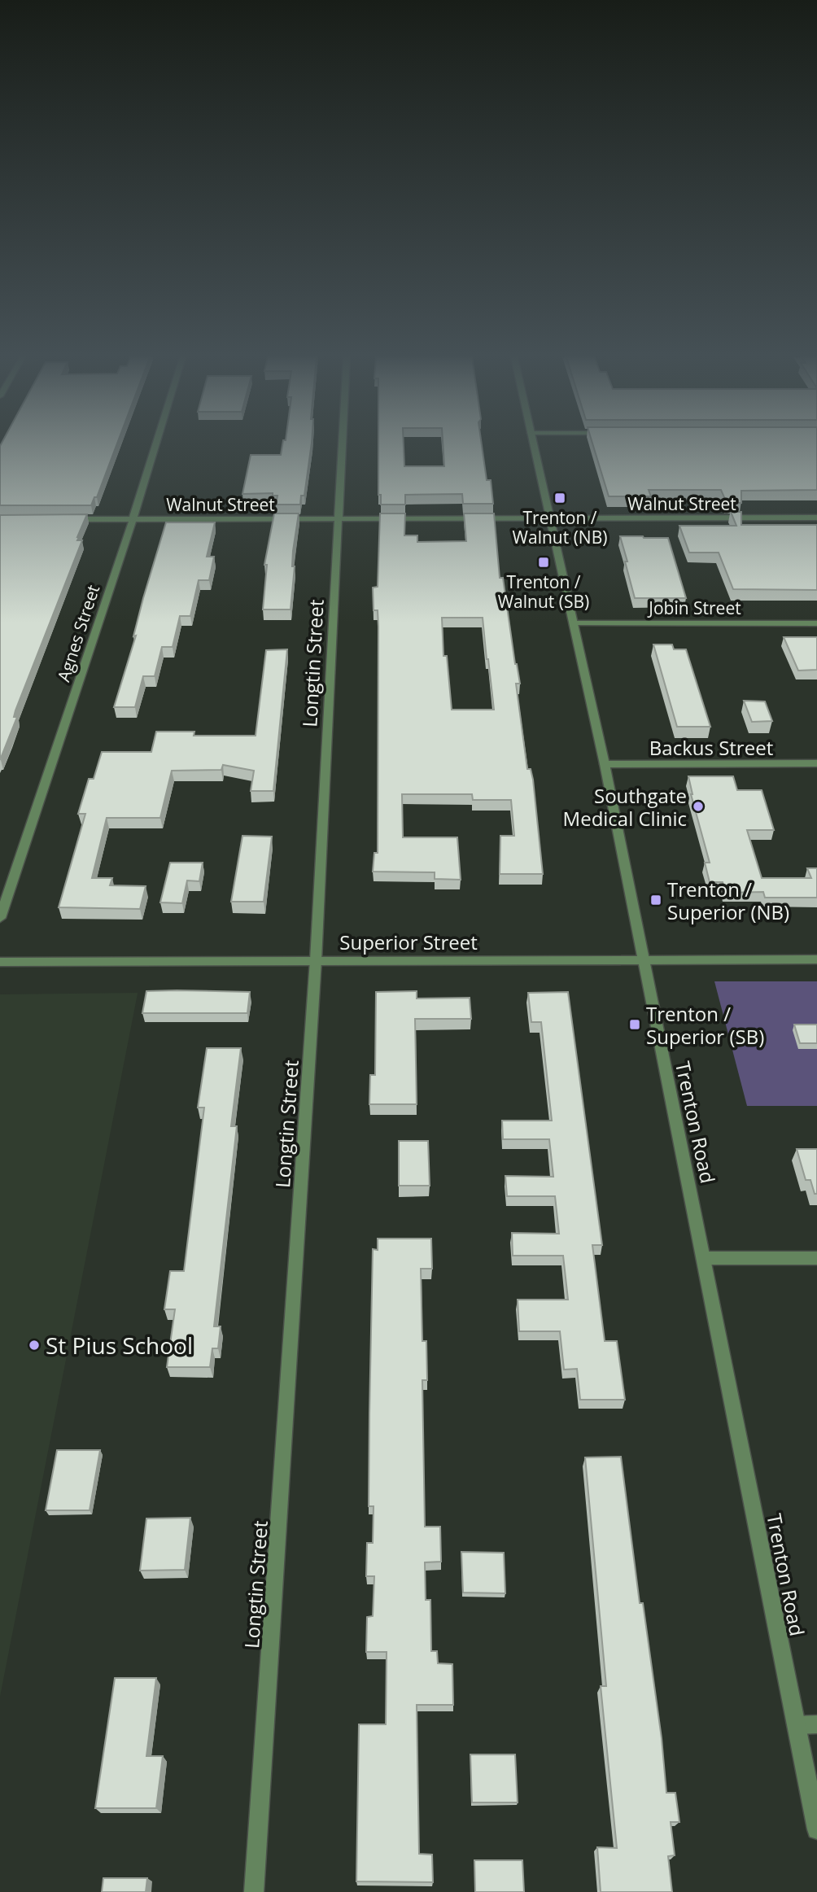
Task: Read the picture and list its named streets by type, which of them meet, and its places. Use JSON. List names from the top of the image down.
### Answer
{
  "streets": {
    "street": [
      "Walnut Street",
      "Jobin Street",
      "Agnes Street",
      "Longtin Street",
      "Backus Street",
      "Superior Street",
      "Trenton Road"
    ]
  },
  "crossings": [
    ["Walnut Street", "Agnes Street"],
    ["Walnut Street", "Longtin Street"],
    ["Walnut Street", "Trenton Road"],
    ["Jobin Street", "Trenton Road"],
    ["Longtin Street", "Superior Street"],
    ["Backus Street", "Trenton Road"],
    ["Superior Street", "Trenton Road"]
  ],
  "places": {
    "transit": [
      "Trenton / Walnut (NB)",
      "Trenton / Walnut (SB)",
      "Trenton / Superior (NB)",
      "Trenton / Superior (SB)"
    ],
    "other": ["Southgate Medical Clinic", "St Pius School"]
  }
}
